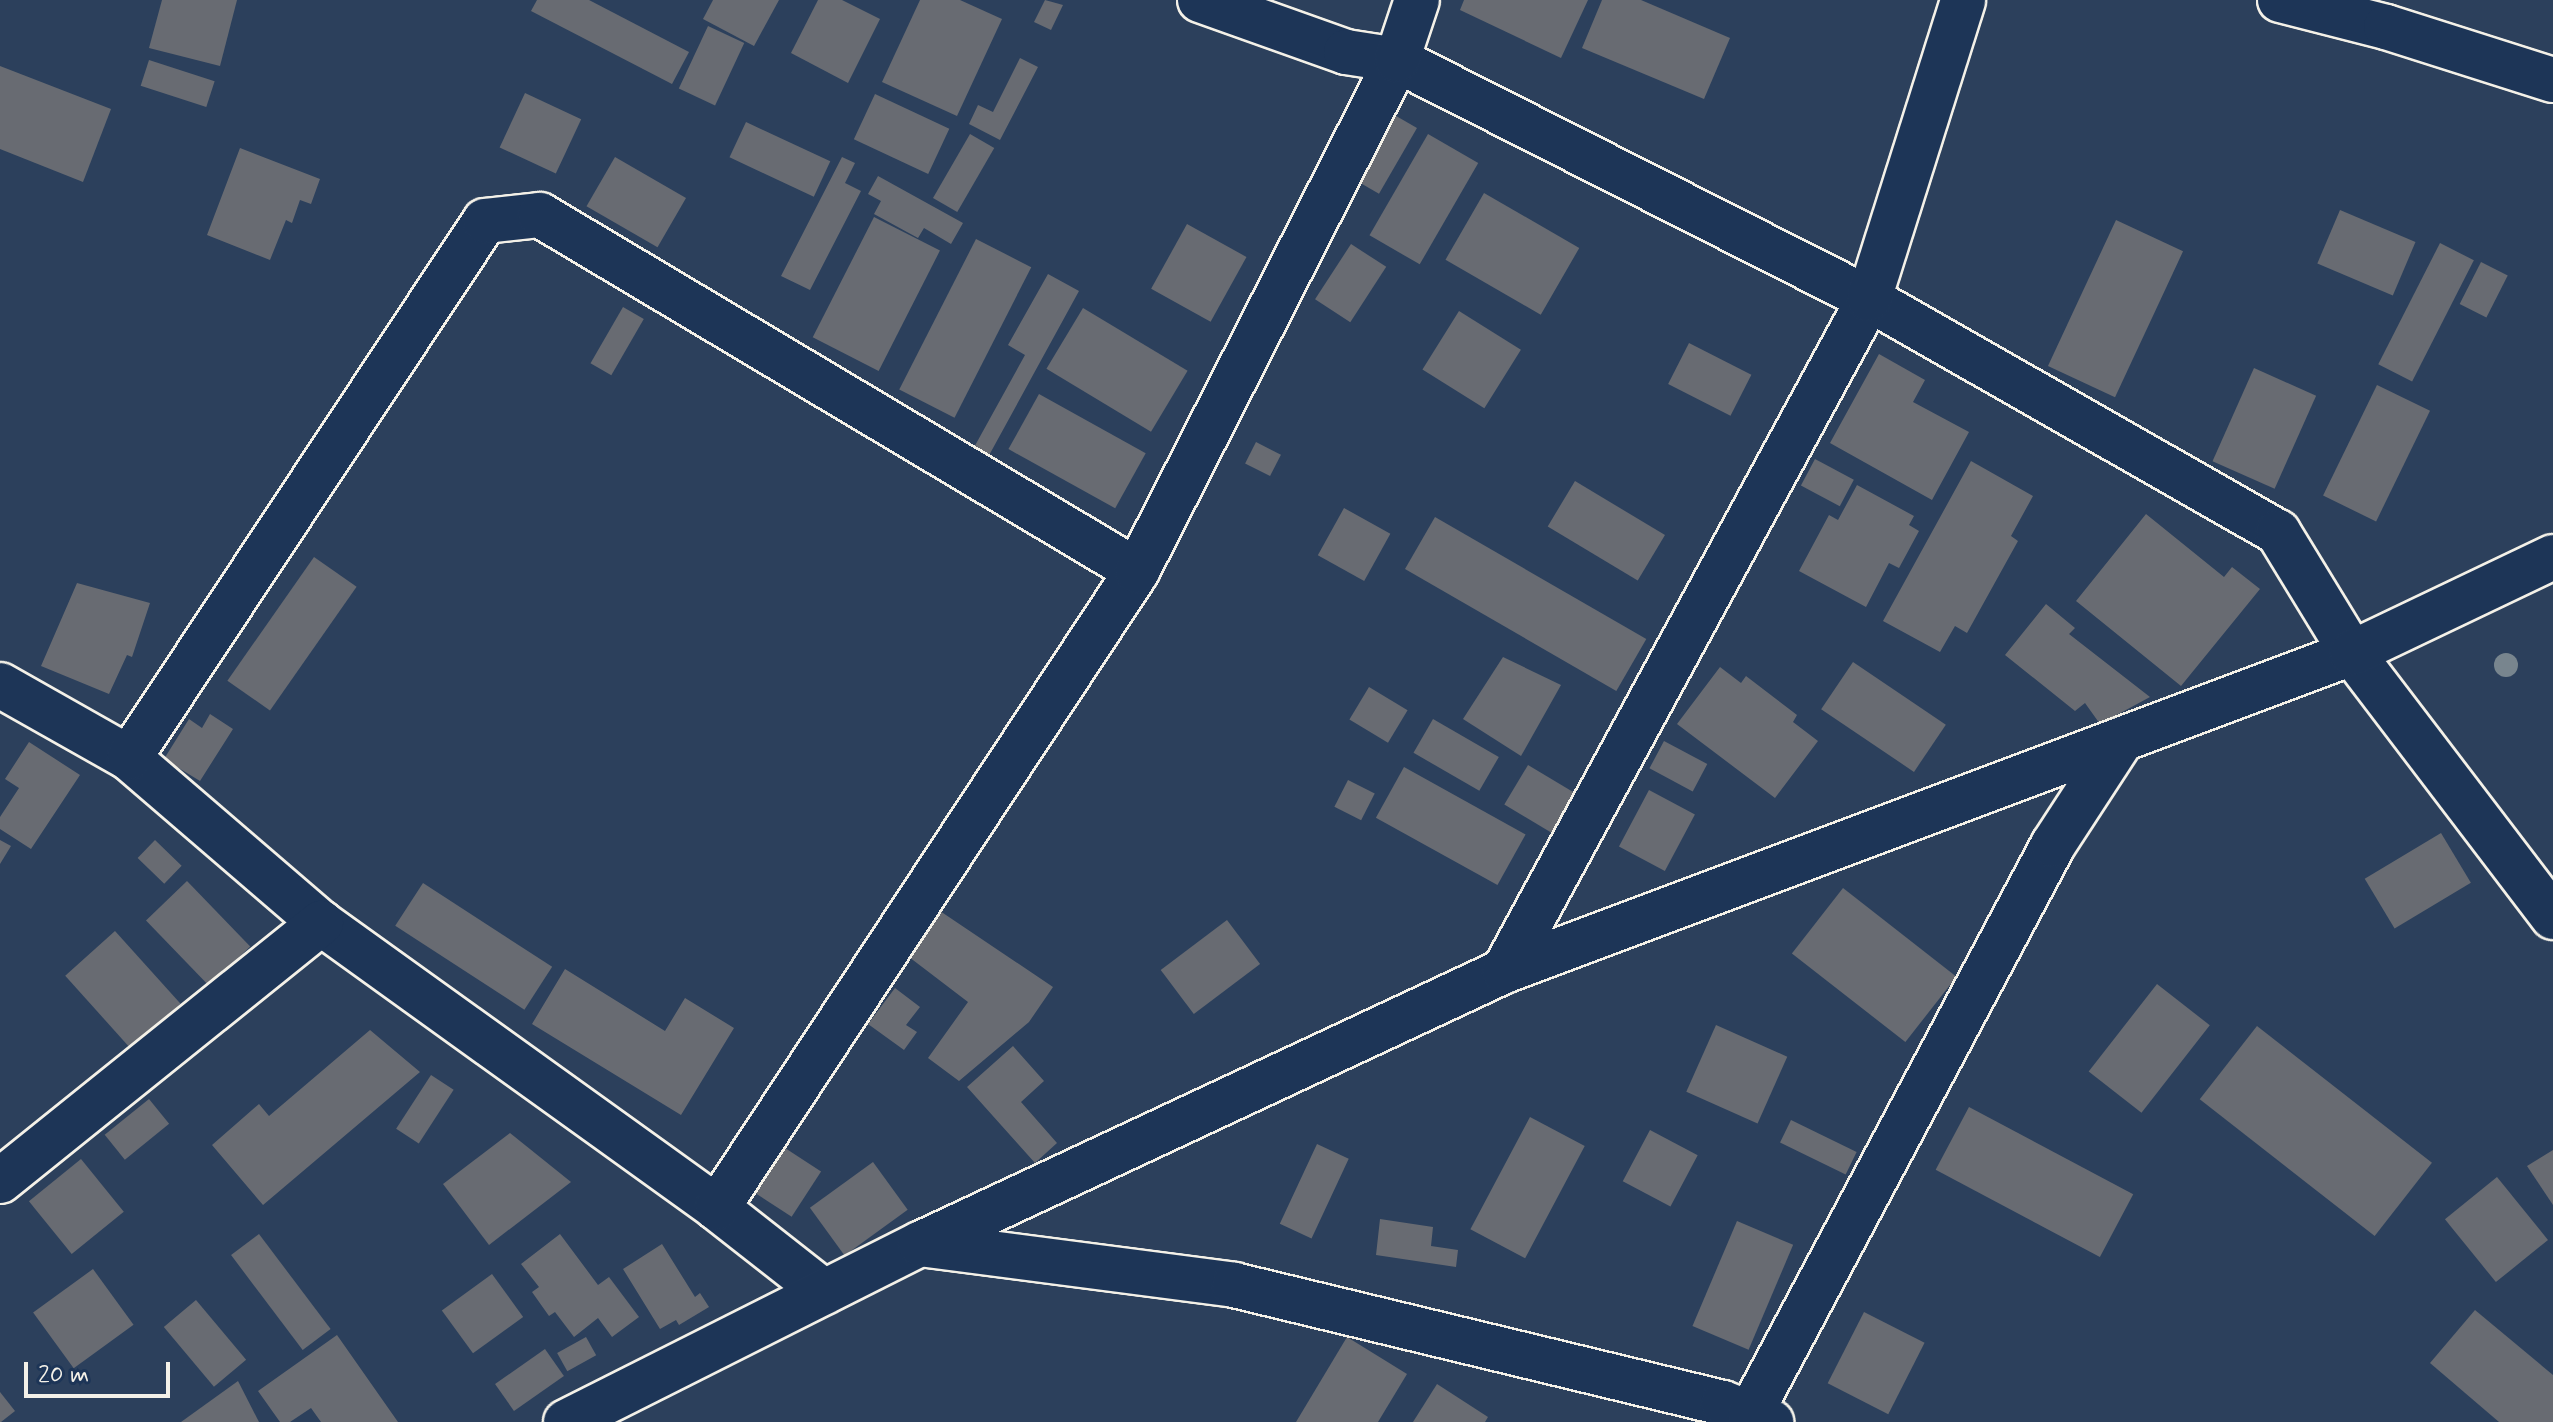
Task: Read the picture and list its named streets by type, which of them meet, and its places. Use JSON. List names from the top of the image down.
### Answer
{
  "scale_bar": "20 m"
}
